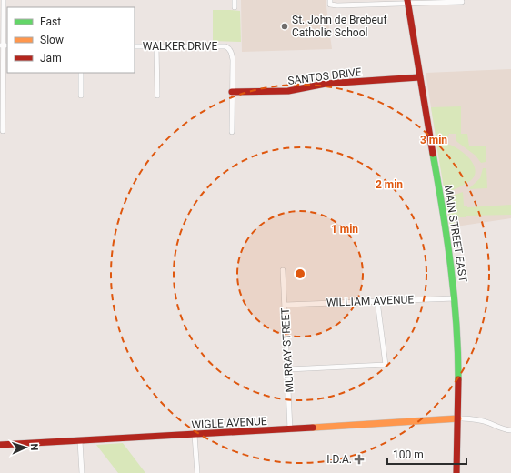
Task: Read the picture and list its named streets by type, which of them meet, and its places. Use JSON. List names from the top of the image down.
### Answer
{
  "streets": {
    "street": [
      "WALKER DRIVE",
      "SANTOS DRIVE",
      "MAIN STREET EAST",
      "WILLIAM AVENUE",
      "MURRAY STREET",
      "WIGLE AVENUE"
    ]
  },
  "crossings": [
    ["WALKER DRIVE", "SANTOS DRIVE"],
    ["SANTOS DRIVE", "MAIN STREET EAST"],
    ["MAIN STREET EAST", "WILLIAM AVENUE"],
    ["MAIN STREET EAST", "WIGLE AVENUE"],
    ["WILLIAM AVENUE", "MURRAY STREET"],
    ["MURRAY STREET", "WIGLE AVENUE"]
  ],
  "places": {
    "other": ["St. John de Brebeuf Catholic School"],
    "health": ["I.D.A."]
  },
  "legend": ["Fast", "Slow", "Jam"],
  "scale_bar": "100 m",
  "north": "right",
  "rings": ["3 min", "2 min", "1 min"]
}
